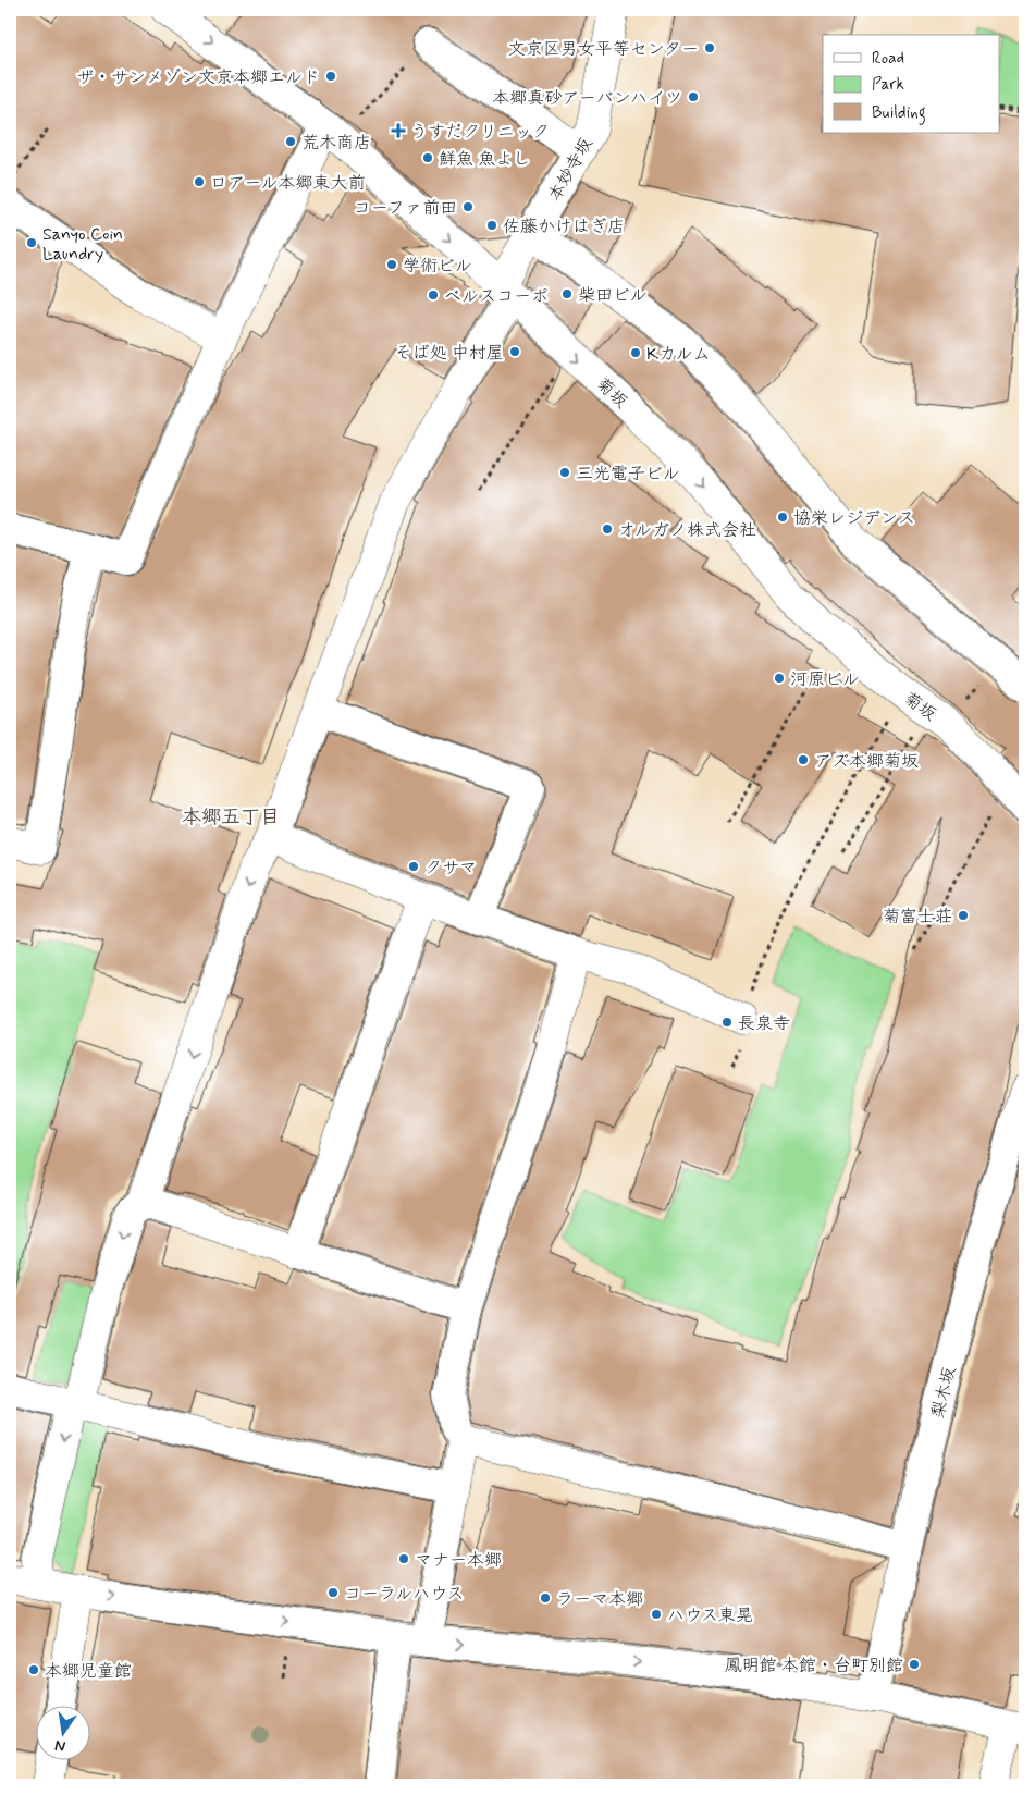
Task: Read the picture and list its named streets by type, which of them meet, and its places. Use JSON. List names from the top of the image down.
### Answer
{
  "streets": {
    "street": ["本妙寺坂", "菊坂", "梨木坂"]
  },
  "crossings": [
    ["本妙寺坂", "菊坂"]
  ],
  "districts": ["本郷五丁目"],
  "places": {
    "other": [
      "文京区男女平等センター",
      "ザ・サンメゾン文京本郷エルド",
      "本郷真砂アーバンハイツ",
      "荒木商店",
      "鮮魚 魚よし",
      "ロアール本郷東大前",
      "コーファ前田",
      "佐藤かけはぎ店",
      "Sanyo Coin Laundry",
      "学術ビル",
      "柴田ビル",
      "ベルスコーポ",
      "そば処 中村屋",
      "Kカルム",
      "三光電子ビル",
      "協栄レジデンス",
      "オルガノ株式会社",
      "河原ビル",
      "アズ本郷菊坂",
      "クサマ",
      "菊富士荘",
      "長泉寺",
      "マナー本郷",
      "コーラルハウス",
      "ラーマ本郷",
      "ハウス東晃",
      "鳳明館 本館・台町別館",
      "本郷児童館"
    ],
    "health": ["うすだクリニック"]
  },
  "legend": ["Road", "Park", "Building"],
  "north": "bottom"
}
